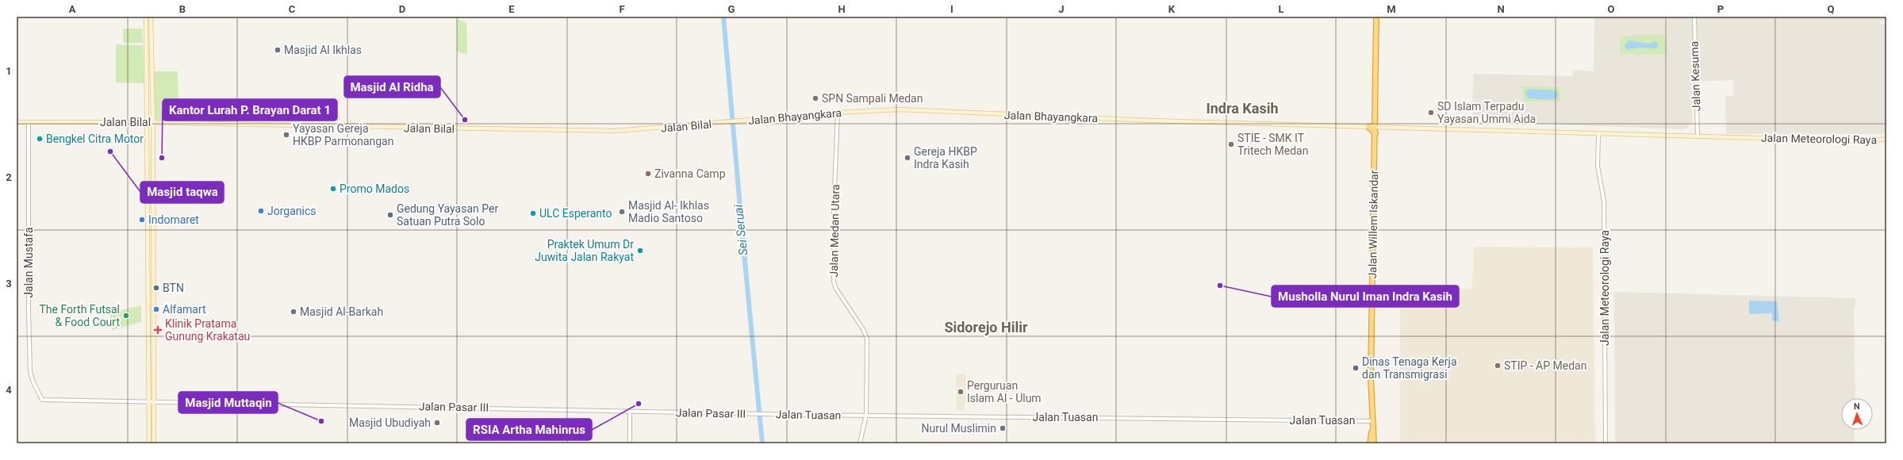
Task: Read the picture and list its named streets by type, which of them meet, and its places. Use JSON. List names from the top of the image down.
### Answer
{
  "streets": {
    "highway": ["Jalan Willem Iskandar"],
    "main road": ["Jalan Bhayangkara", "Jalan Bilal", "Jalan Meteorologi Raya"],
    "street": [
      "Jalan Kesuma",
      "Jalan Medan Utara",
      "Jalan Mustafa",
      "Jalan Pasar III",
      "Jalan Tuasan"
    ]
  },
  "crossings": [
    ["Jalan Kesuma", "Jalan Meteorologi Raya"],
    ["Jalan Bhayangkara", "Jalan Bilal"],
    ["Jalan Bhayangkara", "Jalan Meteorologi Raya"],
    ["Jalan Bhayangkara", "Jalan Willem Iskandar"],
    ["Jalan Bhayangkara", "Jalan Medan Utara"],
    ["Jalan Bilal", "Jalan Mustafa"],
    ["Jalan Meteorologi Raya", "Jalan Willem Iskandar"],
    ["Jalan Willem Iskandar", "Jalan Tuasan"],
    ["Jalan Medan Utara", "Jalan Tuasan"],
    ["Jalan Mustafa", "Jalan Pasar III"],
    ["Jalan Pasar III", "Jalan Tuasan"]
  ],
  "districts": ["Indra Kasih", "Sidorejo Hilir"],
  "water": ["Sei Seruai"],
  "places": {
    "other": [
      "Masjid Al Ikhlas",
      "SPN Sampali Medan",
      "SD Islam Terpadu Yayasan Ummi Aida",
      "Masjid Al Ridha",
      "Yayasan Gereja HKBP Parmonangan",
      "Bengkel Citra Motor",
      "STIE - SMK IT Tritech Medan",
      "Masjid taqwa",
      "Kantor Lurah P. Brayan Darat 1",
      "Gereja HKBP Indra Kasih",
      "Zivanna Camp",
      "Promo Mados",
      "Jorganics",
      "Masjid Al- Ikhlas Madio Santoso",
      "ULC Esperanto",
      "Gedung Yayasan Per Satuan Putra Solo",
      "Indomaret",
      "Praktek Umum Dr Juwita Jalan Rakyat",
      "Musholla Nurul Iman Indra Kasih",
      "BTN",
      "Alfamart",
      "Masjid Al-Barkah",
      "The Forth Futsal & Food Court",
      "STIP - AP Medan",
      "Dinas Tenaga Kerja dan Transmigrasi",
      "Perguruan Islam Al - Ulum",
      "RSIA Artha Mahinrus",
      "Masjid Muttaqin",
      "Masjid Ubudiyah",
      "Nurul Muslimin"
    ],
    "health": ["Klinik Pratama Gunung Krakatau"]
  },
  "north": "top",
  "grid": {
    "columns": [
      "A",
      "B",
      "C",
      "D",
      "E",
      "F",
      "G",
      "H",
      "I",
      "J",
      "K",
      "L",
      "M",
      "N",
      "O",
      "P",
      "Q"
    ],
    "rows": [
      "1",
      "2",
      "3",
      "4"
    ]
  }
}
